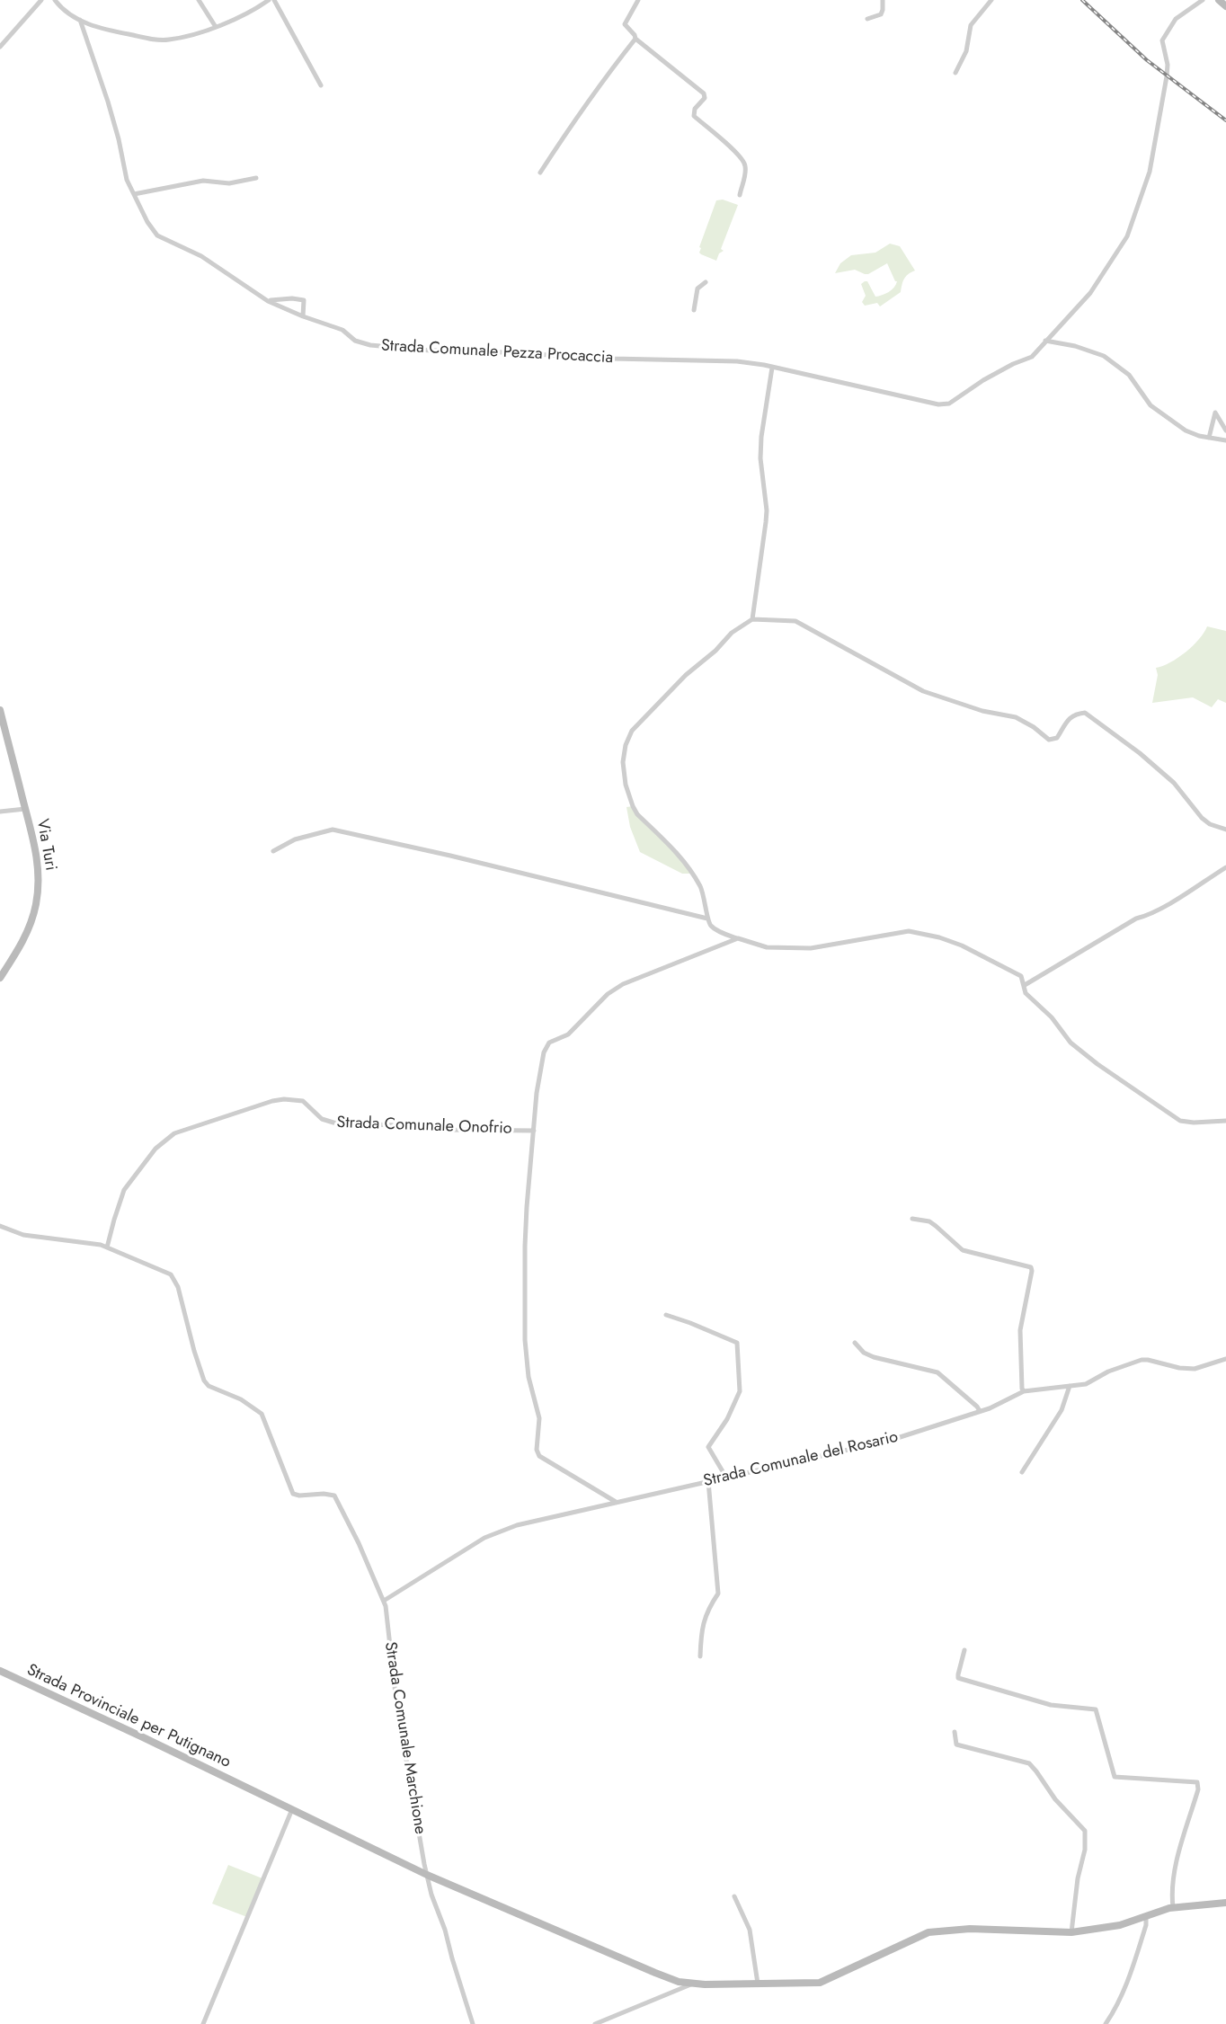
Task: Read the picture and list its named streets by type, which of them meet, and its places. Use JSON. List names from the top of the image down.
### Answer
{
  "streets": {
    "main road": ["Via Turi", "Strada Provinciale per Putignano"],
    "street": [
      "Strada Comunale Pezza Procaccia",
      "Strada Comunale Onofrio",
      "Strada Comunale del Rosario",
      "Strada Comunale Marchione"
    ]
  },
  "crossings": [
    ["Strada Comunale Onofrio", "Strada Comunale Marchione"],
    ["Strada Comunale del Rosario", "Strada Comunale Marchione"],
    ["Strada Provinciale per Putignano", "Strada Comunale Marchione"]
  ]
}
